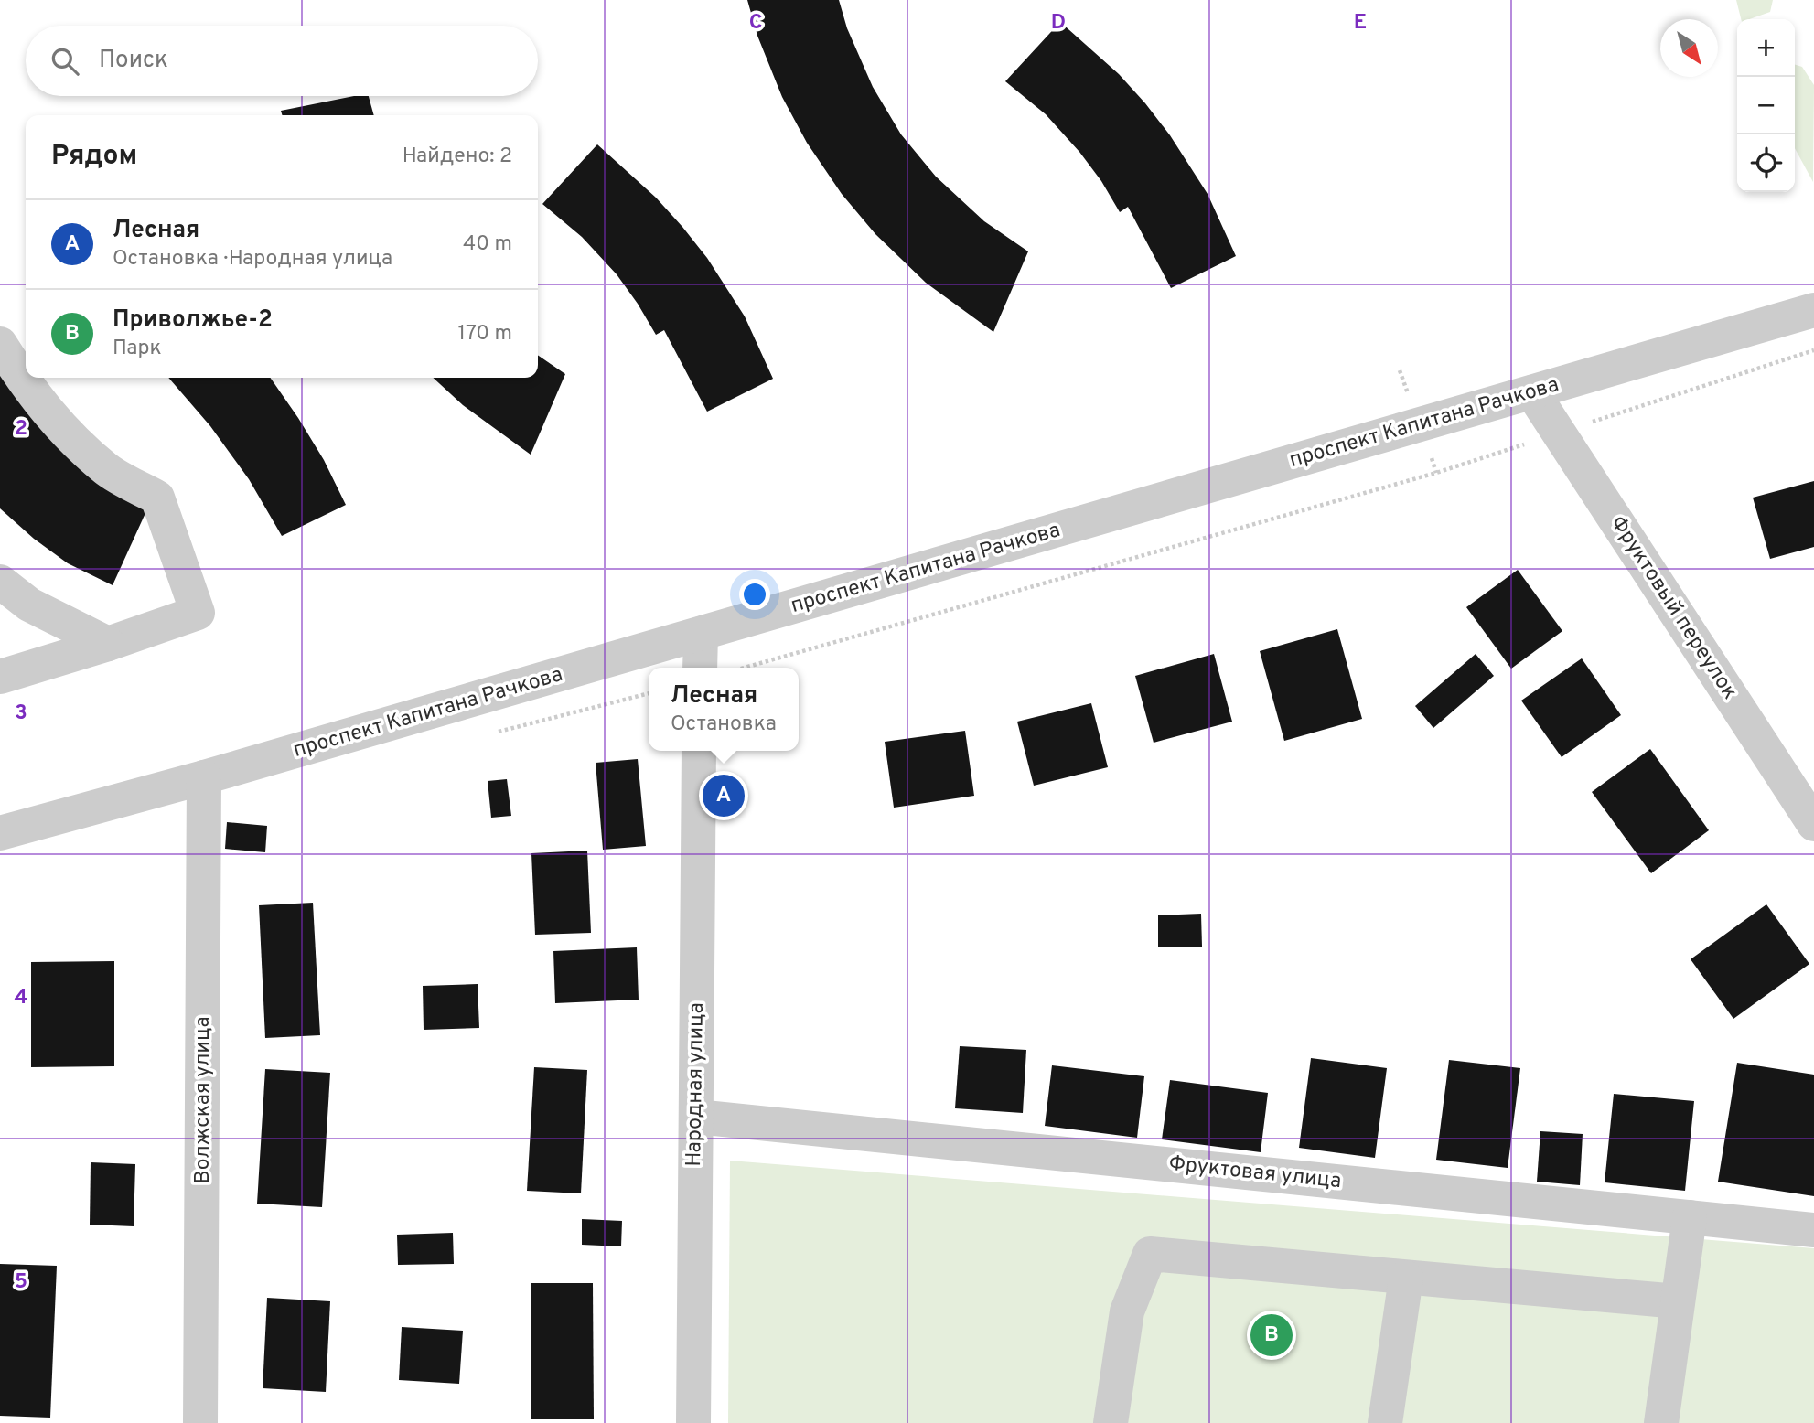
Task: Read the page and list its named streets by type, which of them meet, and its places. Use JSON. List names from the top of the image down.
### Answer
{
  "streets": {
    "street": [
      "проспект Капитана Рачкова",
      "Фруктовый переулок",
      "Народная улица",
      "Волжская улица",
      "Фруктовая улица"
    ]
  },
  "crossings": [
    ["проспект Капитана Рачкова", "Фруктовый переулок"],
    ["проспект Капитана Рачкова", "Волжская улица"],
    ["Народная улица", "Фруктовая улица"]
  ],
  "north": "bottom right",
  "page": {
    "map_buttons": ["+", "−"],
    "search": "Поиск",
    "heading": ["Рядом", "Найдено: 2"],
    "list": [
      {
        "mark": "A",
        "name": "Лесная",
        "note": "Остановка · Народная улица",
        "value": "40 m"
      },
      {
        "mark": "B",
        "name": "Приволжье-2",
        "note": "Парк",
        "value": "170 m"
      }
    ],
    "popup": ["Лесная", "Остановка"],
    "pins": ["A", "B"]
  },
  "grid": {
    "columns": ["C", "D", "E"],
    "rows": [
      "2",
      "3",
      "4",
      "5"
    ]
  }
}
